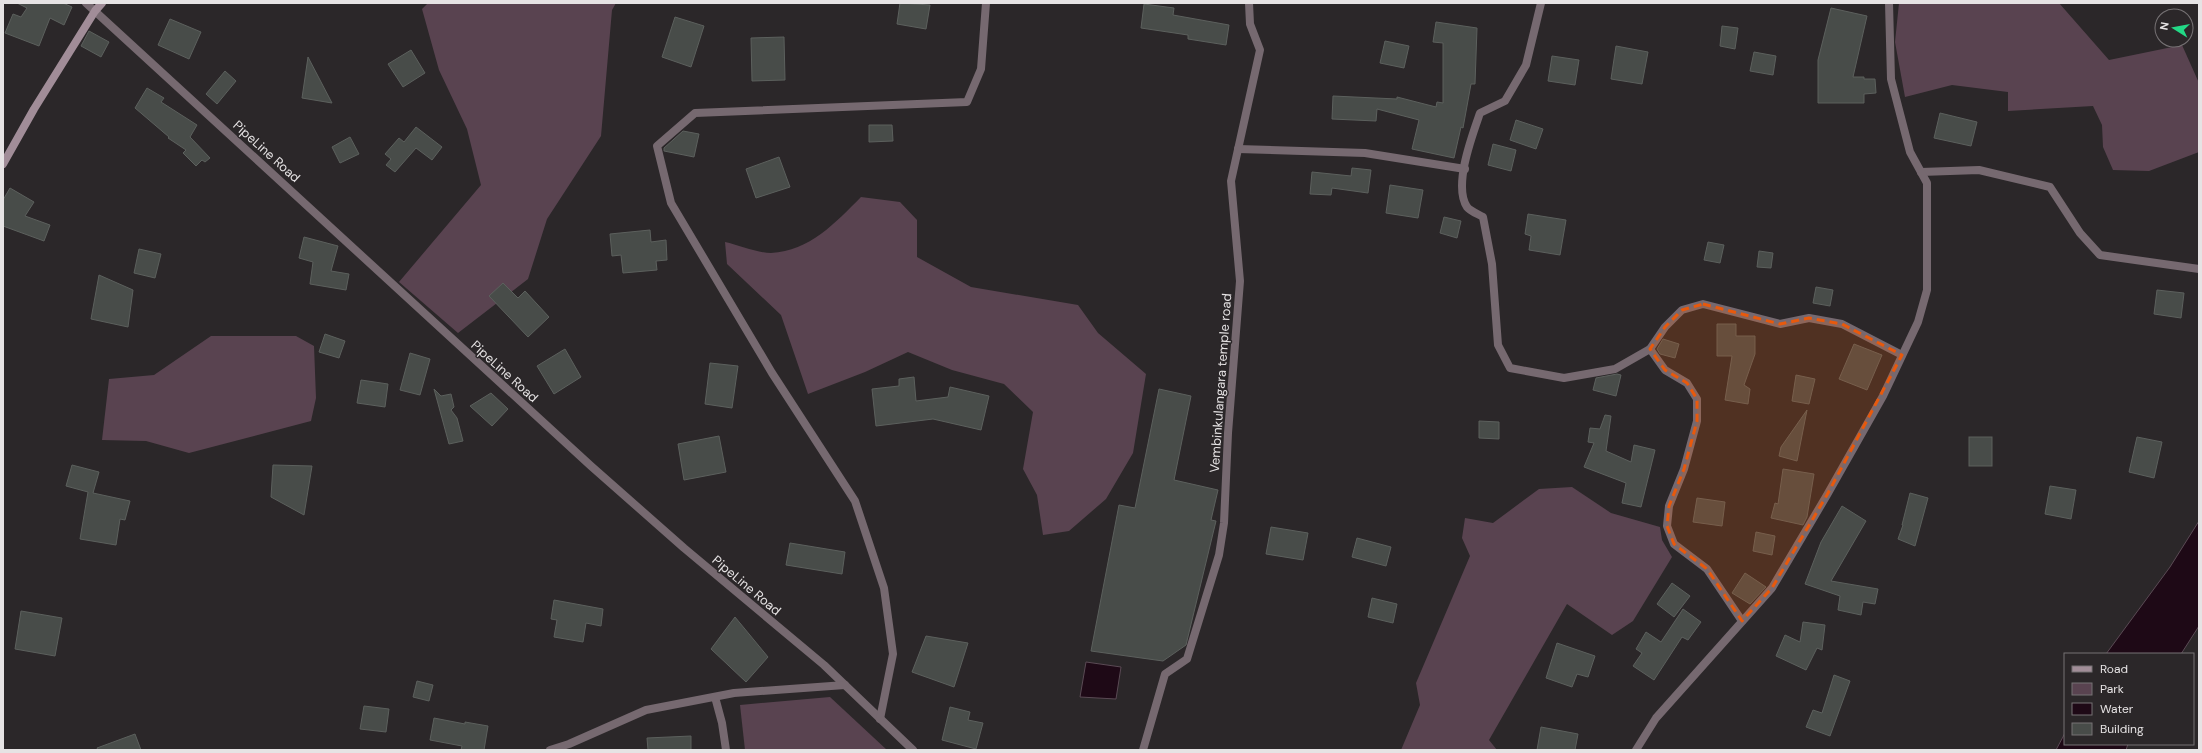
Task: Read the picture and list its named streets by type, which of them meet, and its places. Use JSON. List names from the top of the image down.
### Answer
{
  "streets": {
    "street": ["PipeLine Road", "Vembinkulangara temple road"]
  },
  "legend": [
    "Road",
    "Park",
    "Water",
    "Building"
  ],
  "north": "left"
}
